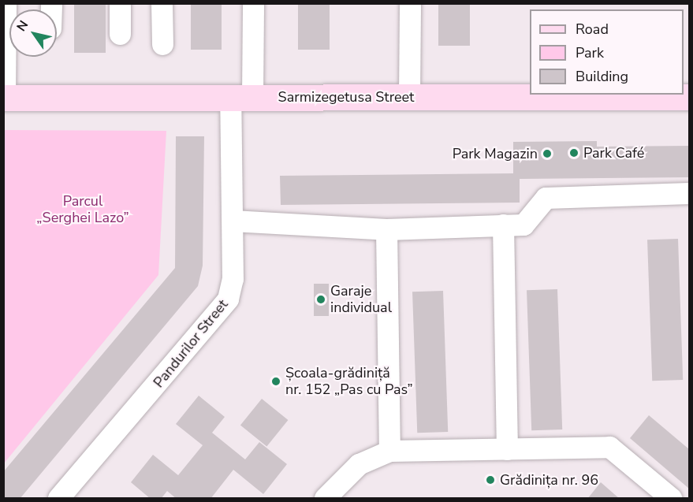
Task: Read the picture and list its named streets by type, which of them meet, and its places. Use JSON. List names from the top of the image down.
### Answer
{
  "streets": {
    "main road": ["Sarmizegetusa Street"],
    "street": ["Pandurilor Street"]
  },
  "crossings": [
    ["Sarmizegetusa Street", "Pandurilor Street"]
  ],
  "parks": ["Parcul „Serghei Lazo”"],
  "places": [
    "Park Café",
    "Park Magazin",
    "Garaje individual",
    "Școala-grădiniță nr. 152 „Pas cu Pas”",
    "Grădinița nr. 96"
  ],
  "legend": ["Road", "Park", "Building"],
  "north": "top left"
}
